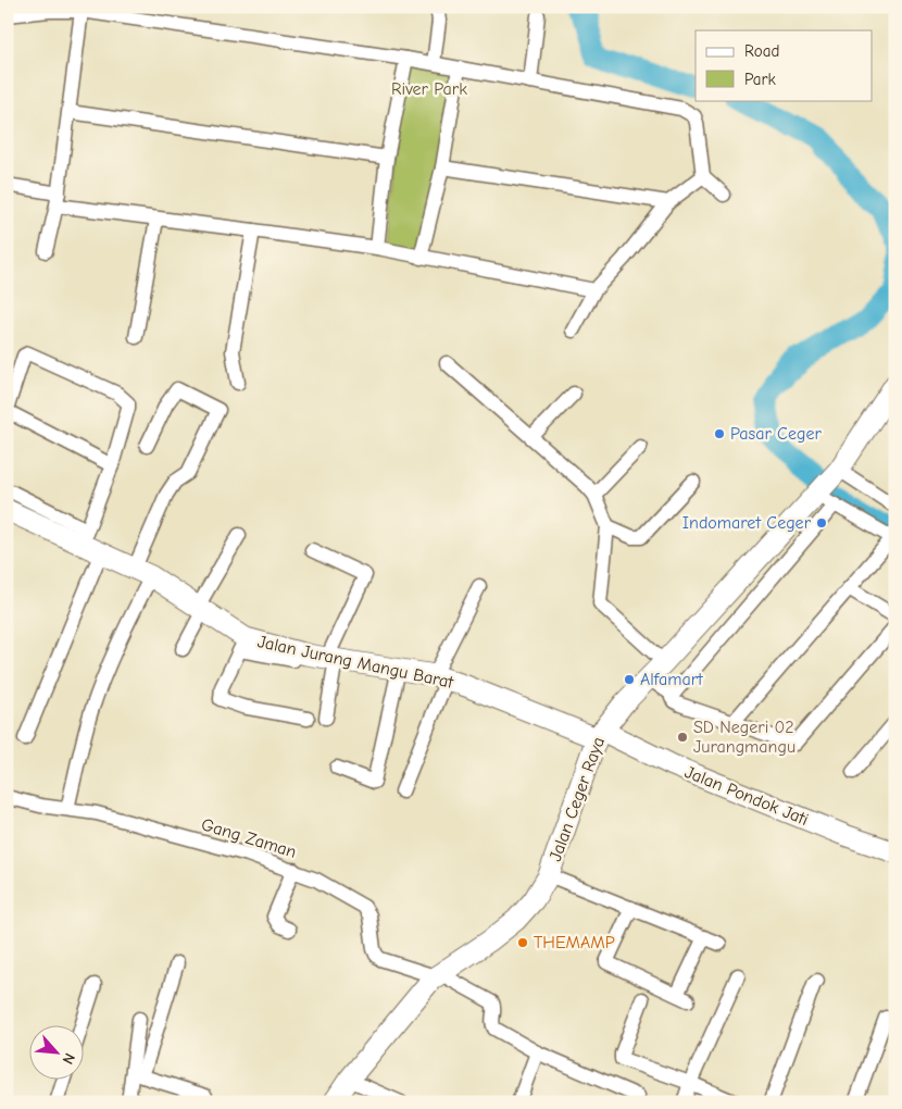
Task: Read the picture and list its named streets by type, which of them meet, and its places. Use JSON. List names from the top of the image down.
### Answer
{
  "streets": {
    "street": [
      "Jalan Jurang Mangu Barat",
      "Jalan Pondok Jati",
      "Jalan Ceger Raya",
      "Gang Zaman"
    ]
  },
  "crossings": [
    ["Jalan Jurang Mangu Barat", "Jalan Pondok Jati"],
    ["Jalan Jurang Mangu Barat", "Jalan Ceger Raya"],
    ["Jalan Pondok Jati", "Jalan Ceger Raya"],
    ["Jalan Ceger Raya", "Gang Zaman"]
  ],
  "parks": ["River Park"],
  "places": [
    "Pasar Ceger",
    "Indomaret Ceger",
    "Alfamart",
    "SD Negeri 02 Jurangmangu",
    "THEMAMP"
  ],
  "legend": ["Road", "Park"],
  "north": "bottom right"
}
